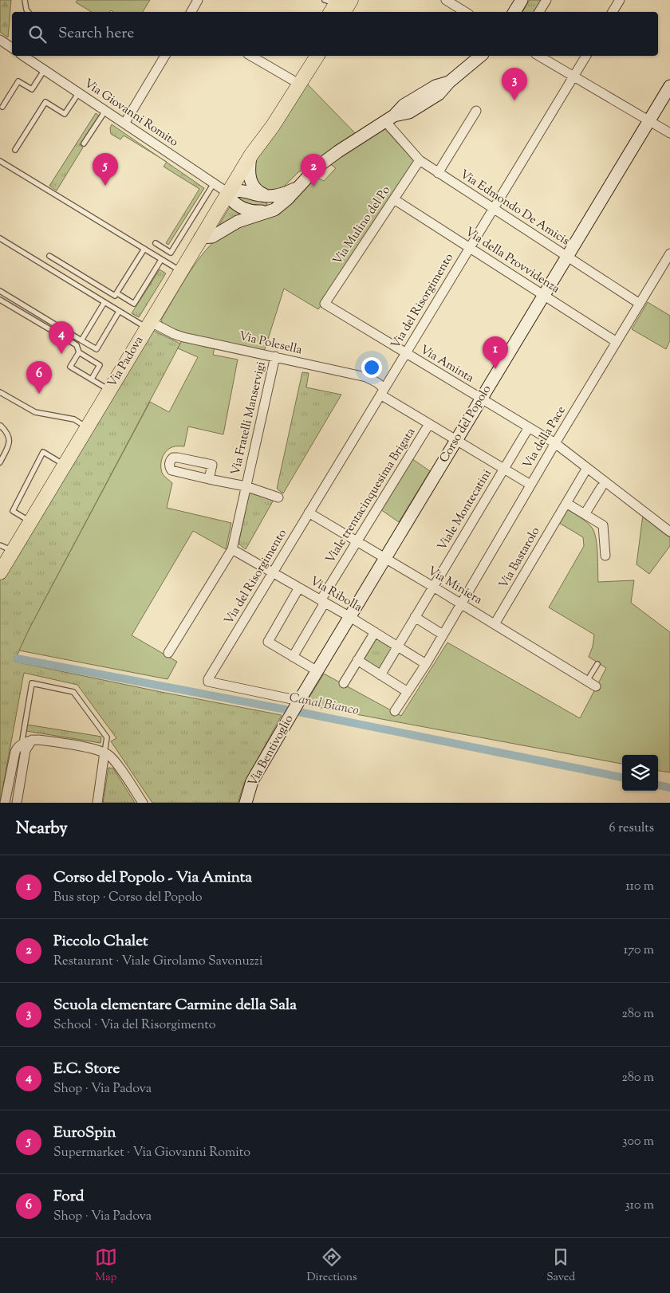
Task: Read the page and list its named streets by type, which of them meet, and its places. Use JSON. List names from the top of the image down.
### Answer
{
  "streets": {
    "main road": ["Via Padova"],
    "street": [
      "Via Giovanni Romito",
      "Via Edmondo De Amicis",
      "Via Mulino del Po",
      "Via della Provvidenza",
      "Via del Risorgimento",
      "Via Polesella",
      "Via Aminta",
      "Via Fratelli Manservigi",
      "Corso del Popolo",
      "Via della Pace",
      "Viale trentacinquesima Brigata",
      "Viale Montecatini",
      "Via Bastarolo",
      "Via Miniera",
      "Via Ribolla",
      "Via Bentivoglio"
    ]
  },
  "crossings": [
    ["Via Giovanni Romito", "Via Padova"],
    ["Via Edmondo De Amicis", "Via Mulino del Po"],
    ["Via Edmondo De Amicis", "Via del Risorgimento"],
    ["Via Edmondo De Amicis", "Corso del Popolo"],
    ["Via Edmondo De Amicis", "Via della Pace"],
    ["Via Mulino del Po", "Via della Provvidenza"],
    ["Via Mulino del Po", "Via Aminta"],
    ["Via della Provvidenza", "Via del Risorgimento"],
    ["Via della Provvidenza", "Corso del Popolo"],
    ["Via della Provvidenza", "Via della Pace"],
    ["Via del Risorgimento", "Via Polesella"],
    ["Via del Risorgimento", "Via Aminta"],
    ["Via del Risorgimento", "Corso del Popolo"],
    ["Via del Risorgimento", "Via Miniera"],
    ["Via del Risorgimento", "Via Ribolla"],
    ["Via del Risorgimento", "Via Bentivoglio"],
    ["Via Polesella", "Via Padova"],
    ["Via Polesella", "Via Fratelli Manservigi"],
    ["Via Polesella", "Corso del Popolo"],
    ["Via Polesella", "Via della Pace"],
    ["Via Polesella", "Viale trentacinquesima Brigata"],
    ["Via Polesella", "Viale Montecatini"],
    ["Via Aminta", "Corso del Popolo"],
    ["Via Aminta", "Via della Pace"],
    ["Via Aminta", "Viale Montecatini"],
    ["Via Aminta", "Via Bastarolo"],
    ["Via Fratelli Manservigi", "Via Ribolla"],
    ["Corso del Popolo", "Via Miniera"],
    ["Corso del Popolo", "Via Ribolla"],
    ["Corso del Popolo", "Via Bentivoglio"],
    ["Via della Pace", "Via Miniera"],
    ["Via della Pace", "Via Ribolla"],
    ["Viale trentacinquesima Brigata", "Via Miniera"],
    ["Viale trentacinquesima Brigata", "Via Ribolla"],
    ["Viale Montecatini", "Via Miniera"],
    ["Viale Montecatini", "Via Ribolla"],
    ["Via Bastarolo", "Via Miniera"]
  ],
  "water": ["Canal Bianco"],
  "page": {
    "search": "Search here",
    "pins": [
      "3",
      "5",
      "2",
      "4",
      "1",
      "6"
    ],
    "heading": ["Nearby", "6 results"],
    "list": [
      {
        "mark": "1",
        "name": "Corso del Popolo - Via Aminta",
        "note": "Bus stop · Corso del Popolo",
        "value": "110 m"
      },
      {
        "mark": "2",
        "name": "Piccolo Chalet",
        "note": "Restaurant · Viale Girolamo Savonuzzi",
        "value": "170 m"
      },
      {
        "mark": "3",
        "name": "Scuola elementare Carmine della Sala",
        "note": "School · Via del Risorgimento",
        "value": "280 m"
      },
      {
        "mark": "4",
        "name": "E.C. Store",
        "note": "Shop · Via Padova",
        "value": "280 m"
      },
      {
        "mark": "5",
        "name": "EuroSpin",
        "note": "Supermarket · Via Giovanni Romito",
        "value": "300 m"
      },
      {
        "mark": "6",
        "name": "Ford",
        "note": "Shop · Via Padova",
        "value": "310 m"
      }
    ],
    "nav": ["Map", "Directions", "Saved"]
  }
}
